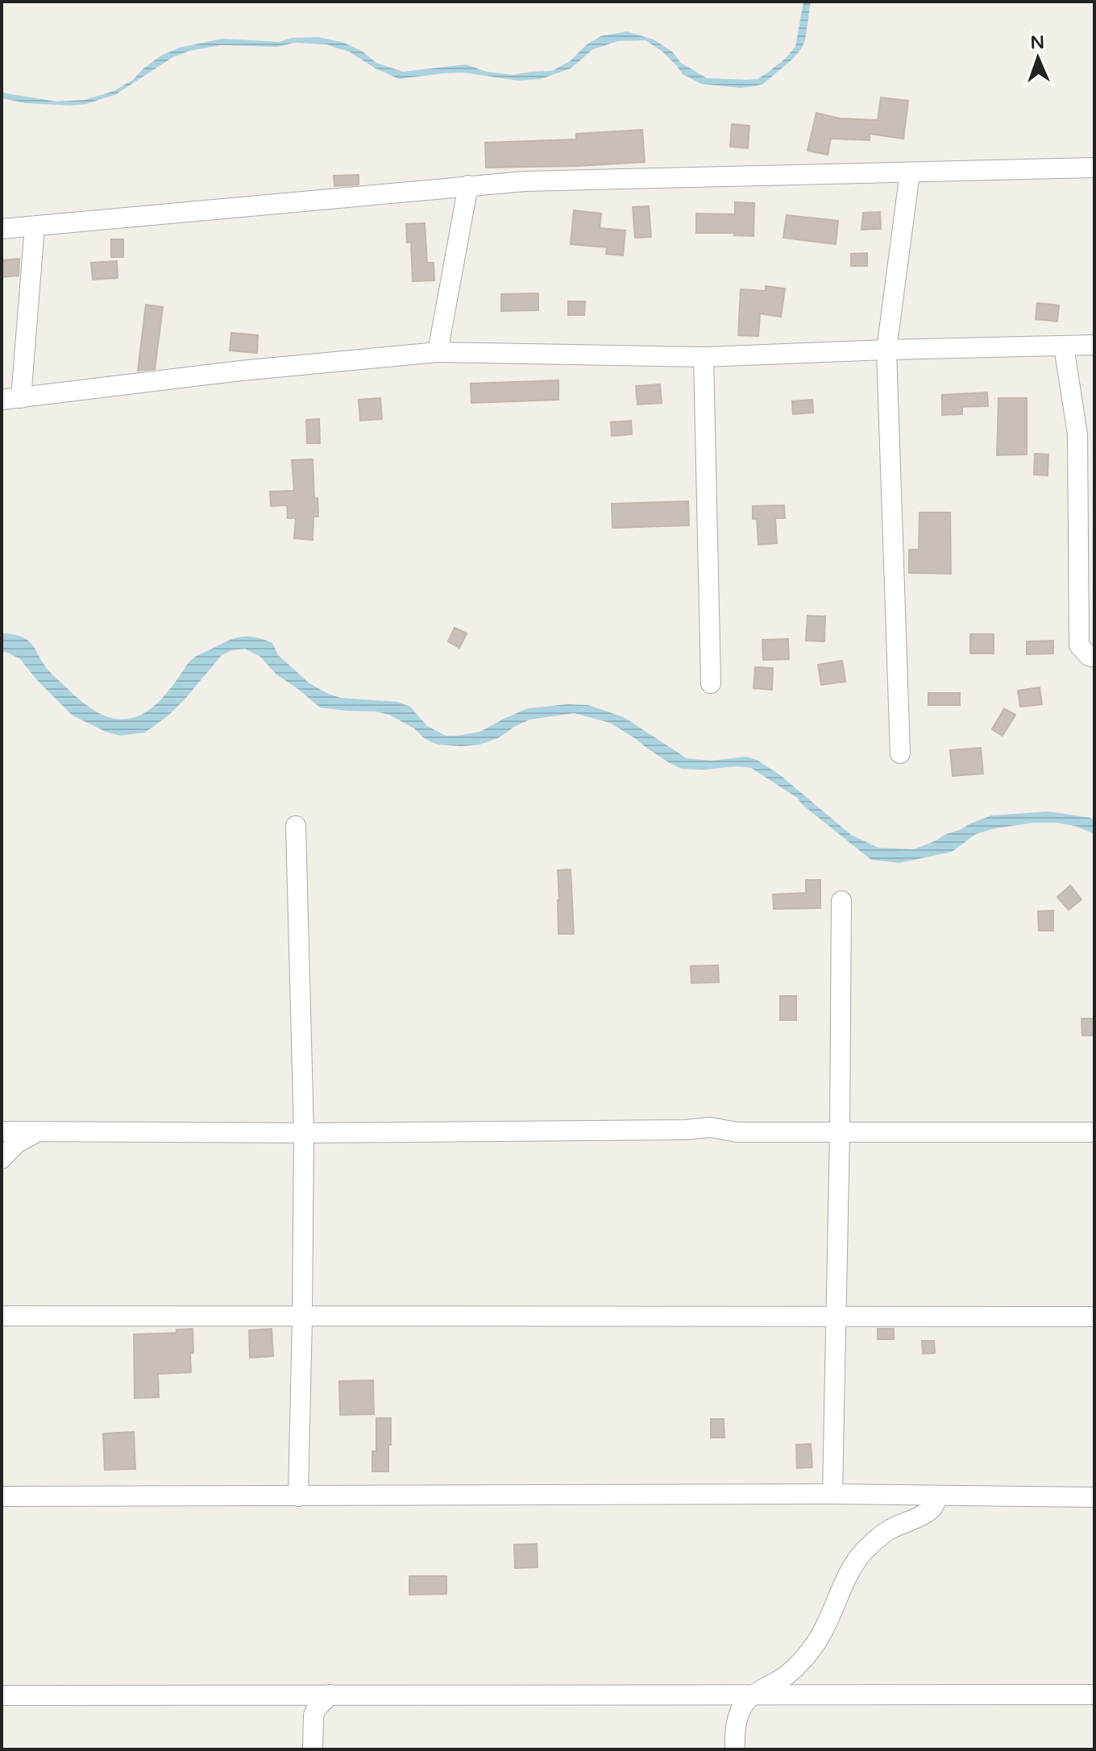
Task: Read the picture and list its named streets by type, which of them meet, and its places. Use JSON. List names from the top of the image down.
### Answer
{
  "north": "top"
}
